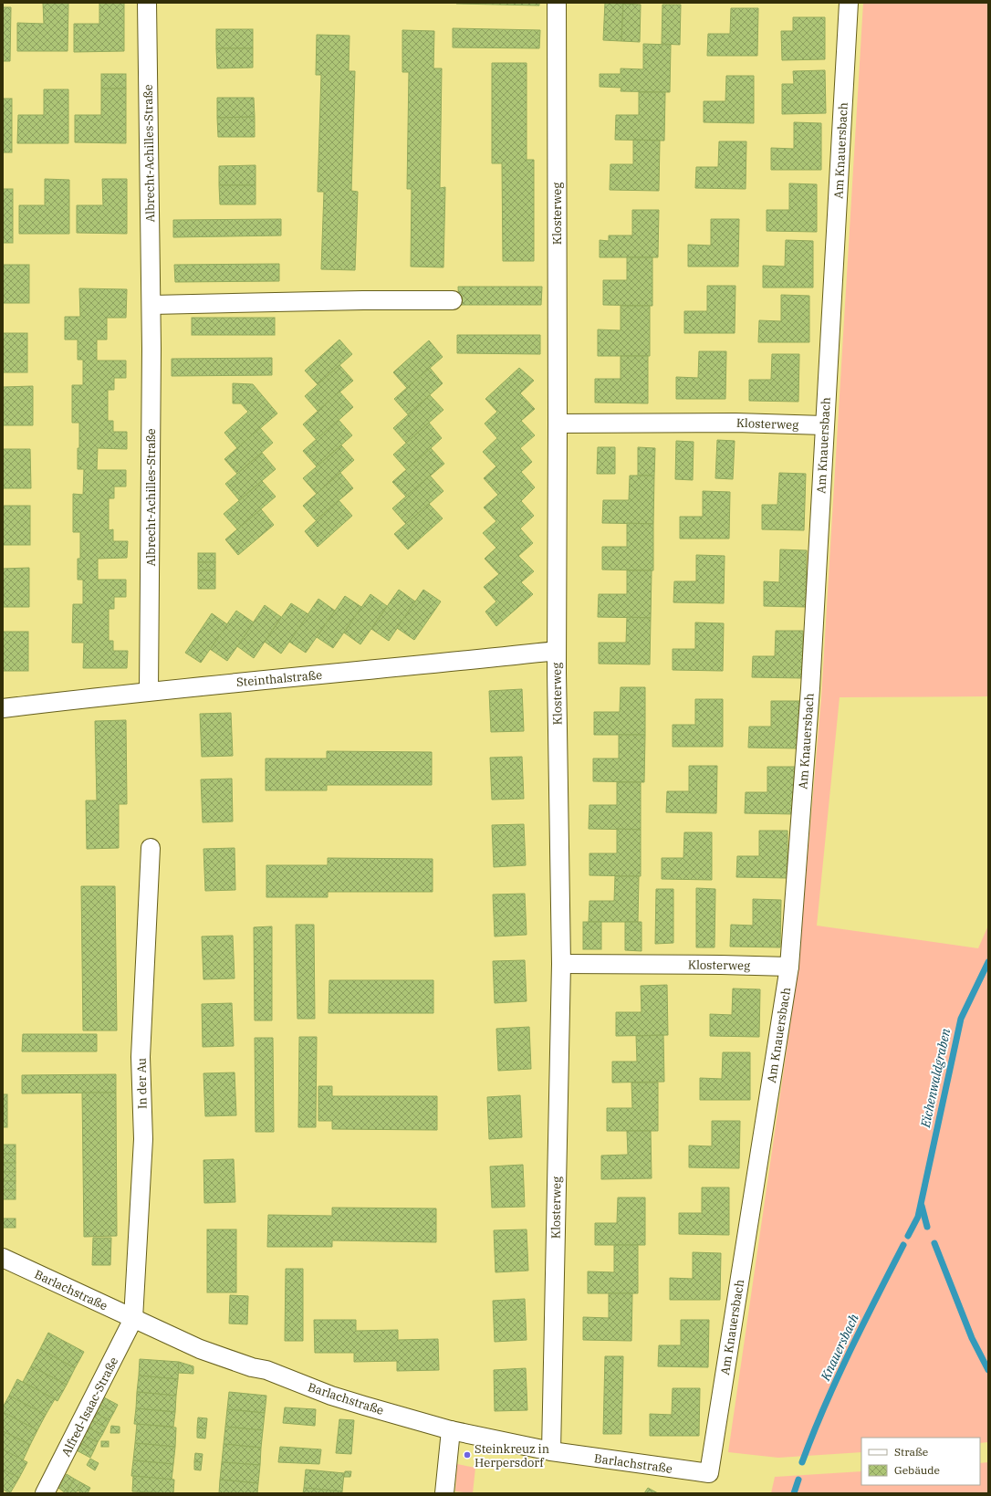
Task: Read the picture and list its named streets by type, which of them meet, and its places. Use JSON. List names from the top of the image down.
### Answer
{
  "streets": {
    "street": [
      "Am Knauersbach",
      "Albrecht-Achilles-Straße",
      "Klosterweg",
      "Steinthalstraße",
      "In der Au",
      "Barlachstraße",
      "Alfred-Isaac-Straße"
    ]
  },
  "crossings": [
    ["Am Knauersbach", "Klosterweg"],
    ["Am Knauersbach", "Barlachstraße"],
    ["Albrecht-Achilles-Straße", "Steinthalstraße"],
    ["Klosterweg", "Steinthalstraße"],
    ["Klosterweg", "Barlachstraße"],
    ["In der Au", "Barlachstraße"],
    ["In der Au", "Alfred-Isaac-Straße"],
    ["Barlachstraße", "Alfred-Isaac-Straße"]
  ],
  "water": ["Eichenwaldgraben", "Knauersbach"],
  "places": ["Steinkreuz in Herpersdorf"],
  "legend": ["Straße", "Gebäude"]
}
